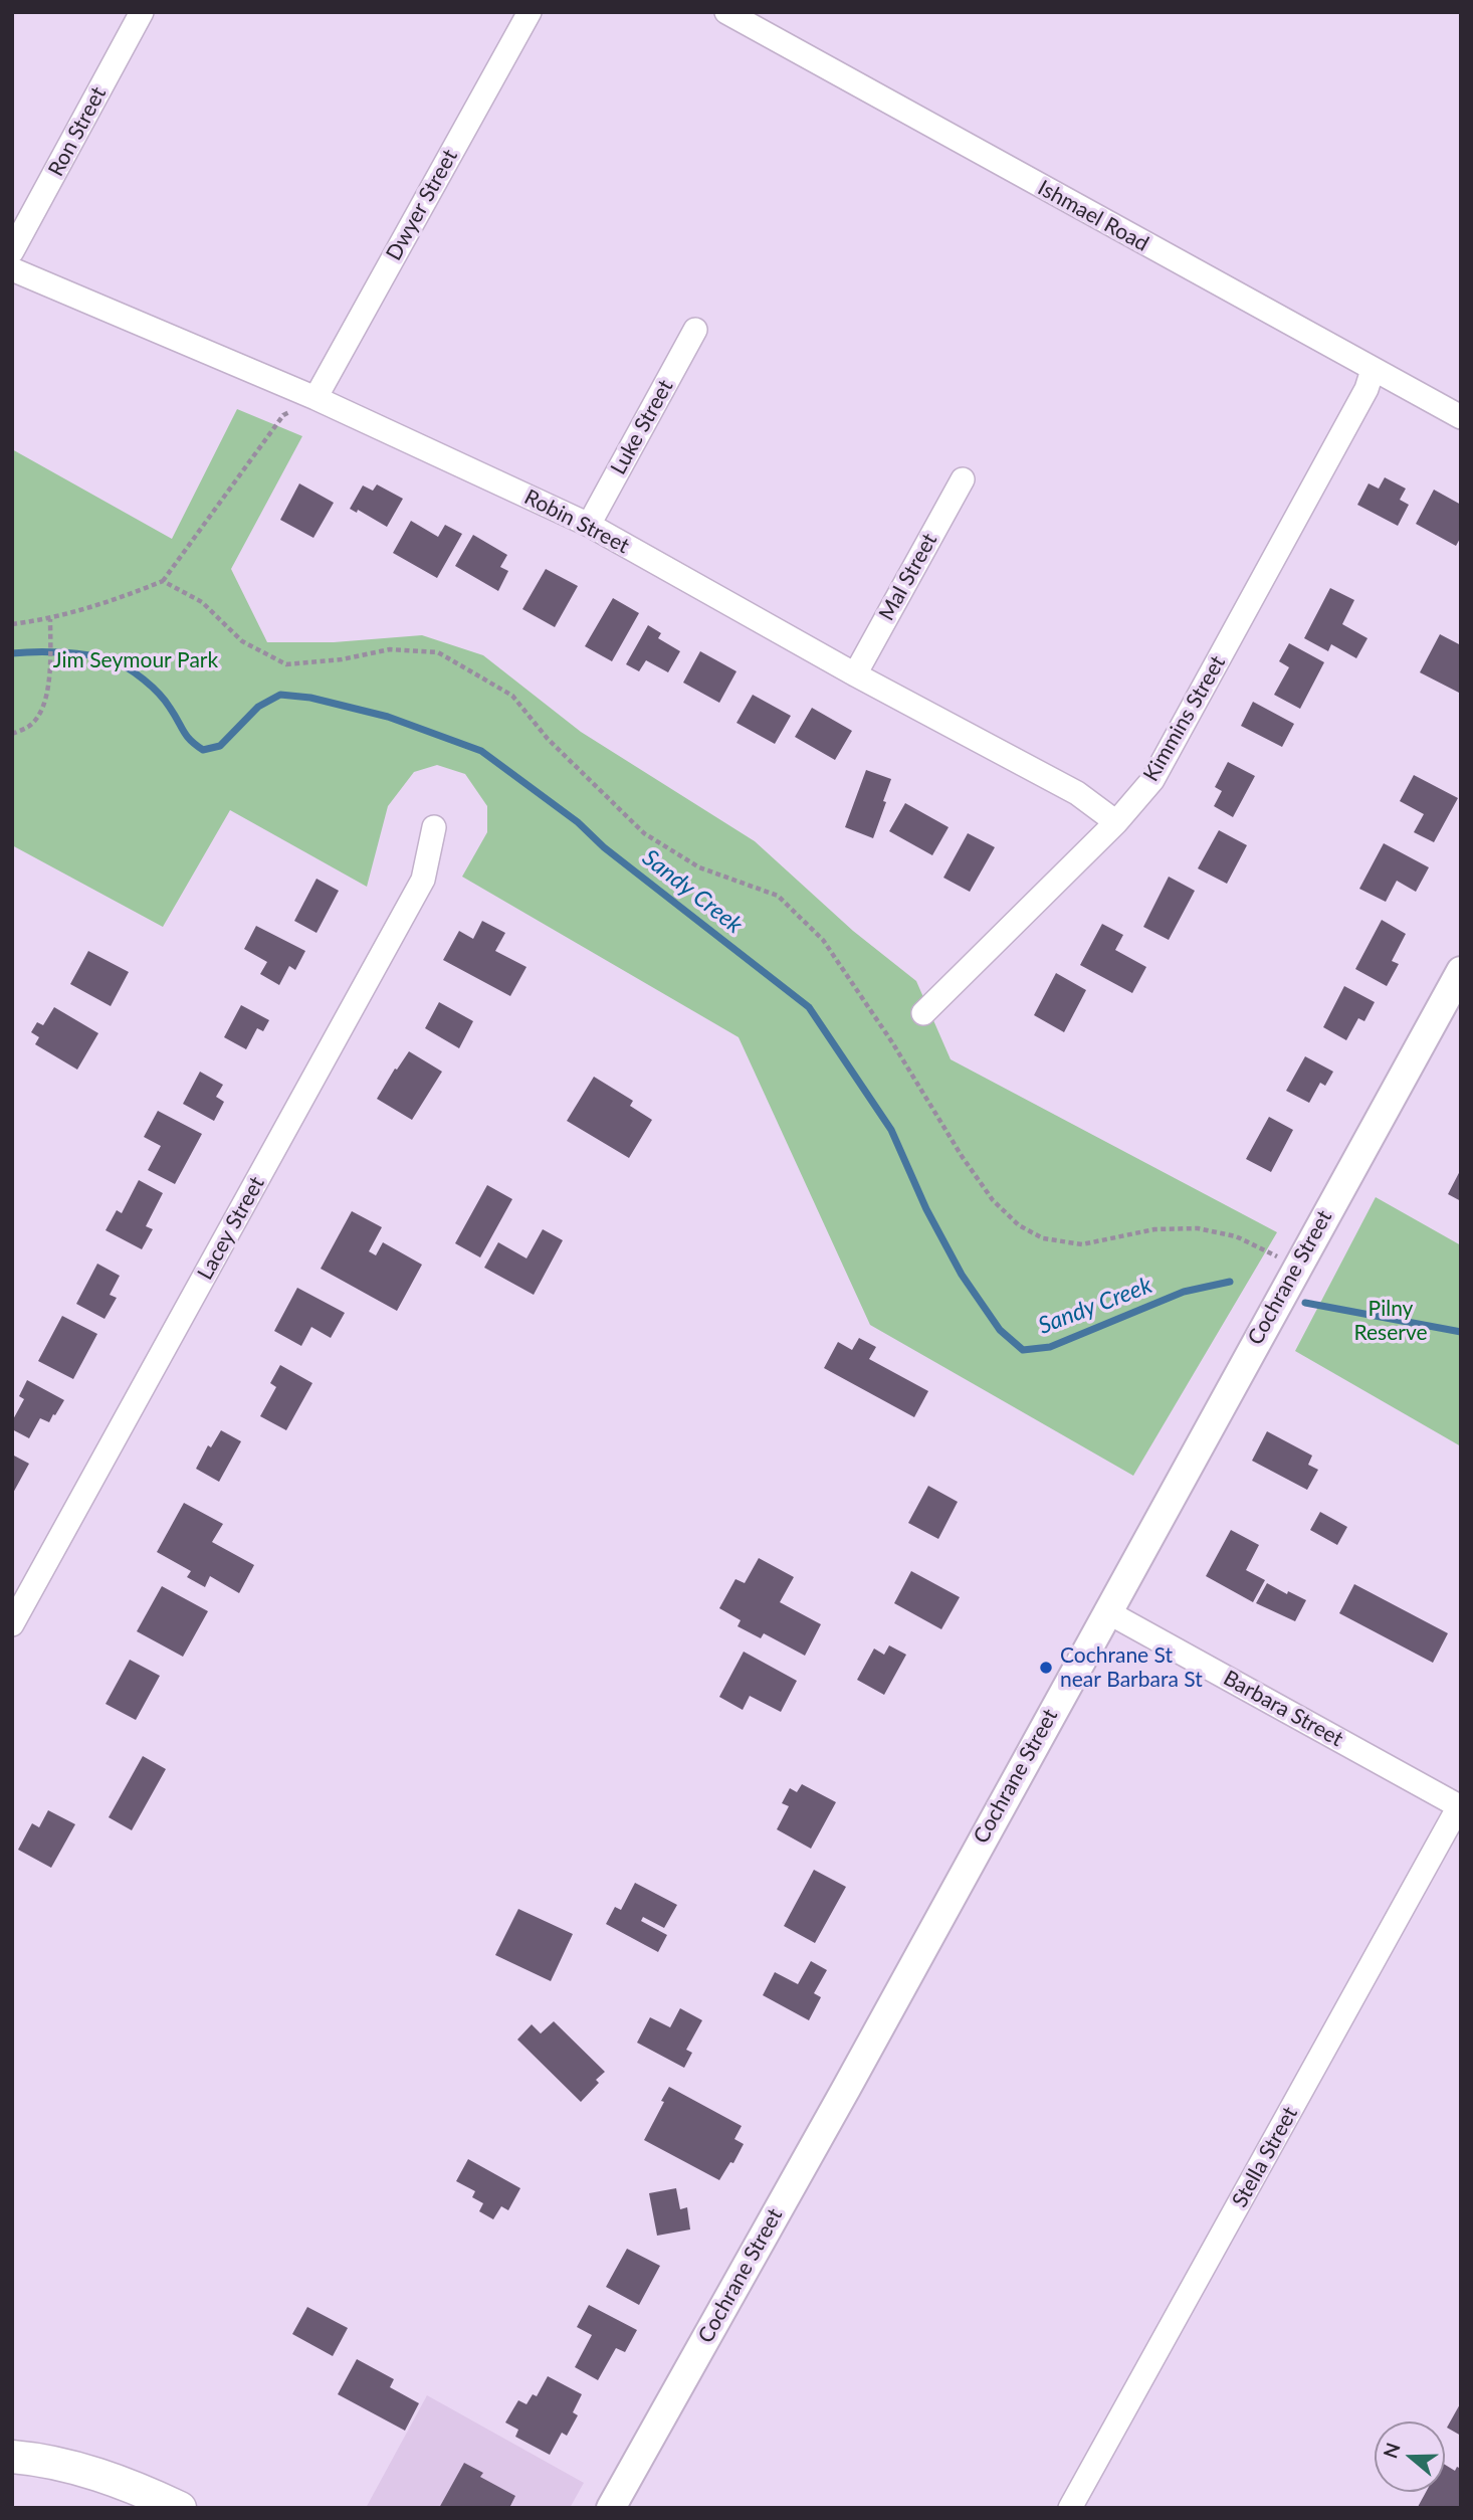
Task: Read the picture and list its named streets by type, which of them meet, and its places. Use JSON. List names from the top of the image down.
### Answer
{
  "streets": {
    "street": [
      "Ron Street",
      "Dwyer Street",
      "Ishmael Road",
      "Luke Street",
      "Robin Street",
      "Mal Street",
      "Kimmins Street",
      "Lacey Street",
      "Cochrane Street",
      "Barbara Street",
      "Stella Street"
    ]
  },
  "crossings": [
    ["Dwyer Street", "Robin Street"],
    ["Ishmael Road", "Kimmins Street"],
    ["Luke Street", "Robin Street"],
    ["Robin Street", "Mal Street"],
    ["Robin Street", "Kimmins Street"],
    ["Cochrane Street", "Barbara Street"],
    ["Barbara Street", "Stella Street"]
  ],
  "water": ["Sandy Creek"],
  "parks": ["Jim Seymour Park", "Pilny Reserve"],
  "places": ["Cochrane St near Barbara St"],
  "north": "left"
}
